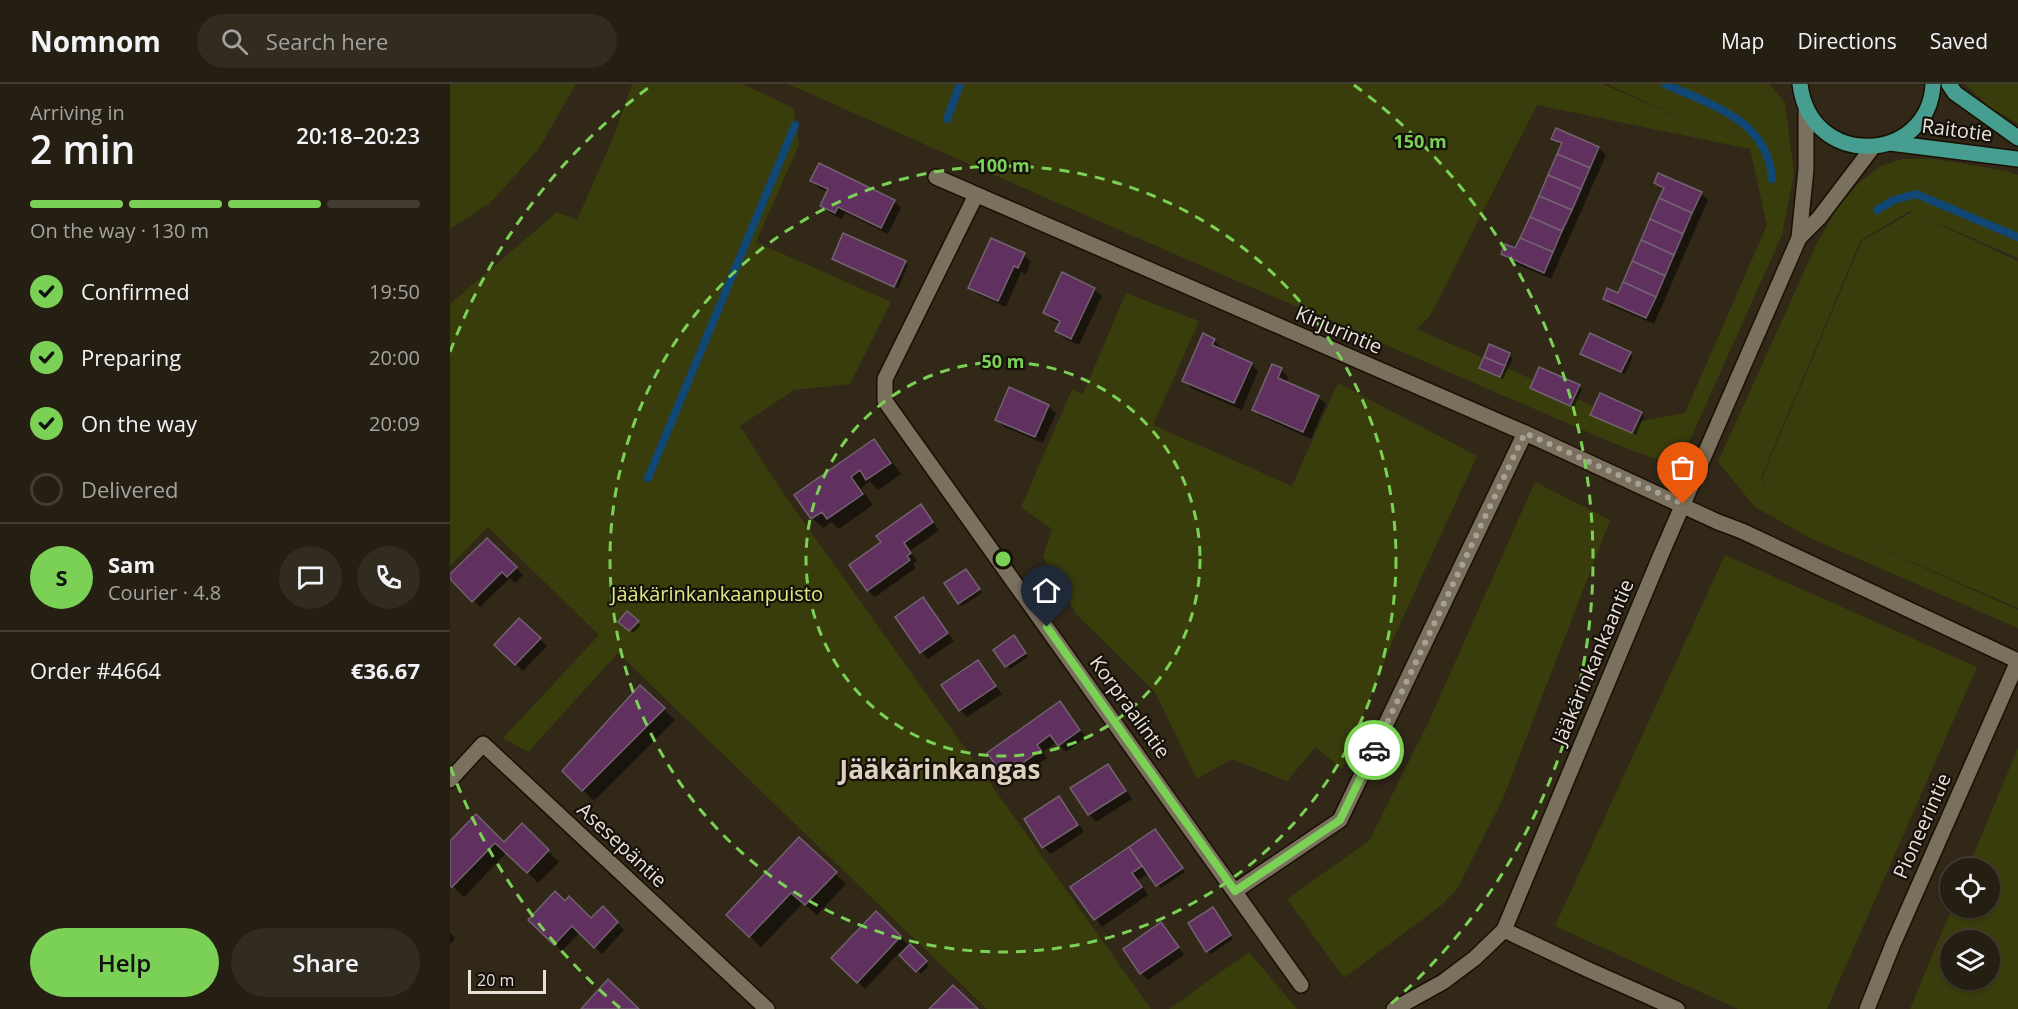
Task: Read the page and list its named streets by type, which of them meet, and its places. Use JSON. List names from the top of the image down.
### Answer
{
  "streets": {
    "main road": ["Raitotie"],
    "street": [
      "Kirjurintie",
      "Jääkärinkankaantie",
      "Korpraalintie",
      "Pioneerintie",
      "Asesepäntie"
    ]
  },
  "crossings": [
    ["Raitotie", "Jääkärinkankaantie"],
    ["Kirjurintie", "Jääkärinkankaantie"],
    ["Kirjurintie", "Korpraalintie"],
    ["Kirjurintie", "Pioneerintie"],
    ["Jääkärinkankaantie", "Pioneerintie"]
  ],
  "districts": ["Jääkärinkangas"],
  "parks": ["Jääkärinkankaanpuisto"],
  "scale_bar": "20 m",
  "page": {
    "header": "Nomnom",
    "search": "Search here",
    "nav": ["Map", "Directions", "Saved"],
    "heading": ["2 min", "Arriving in", "20:18–20:23"],
    "panel": [
      "Sam",
      "Courier · 4.8",
      "Order #4664",
      "€36.67"
    ],
    "bar": "On the way · 130 m",
    "list": [
      ["Confirmed", "19:50"],
      ["Preparing", "20:00"],
      ["On the way", "20:09"],
      "Delivered"
    ],
    "round": "S",
    "buttons": ["Help", "Share"],
    "scale": "20 m"
  },
  "rings": ["150 m", "100 m", "50 m"]
}
